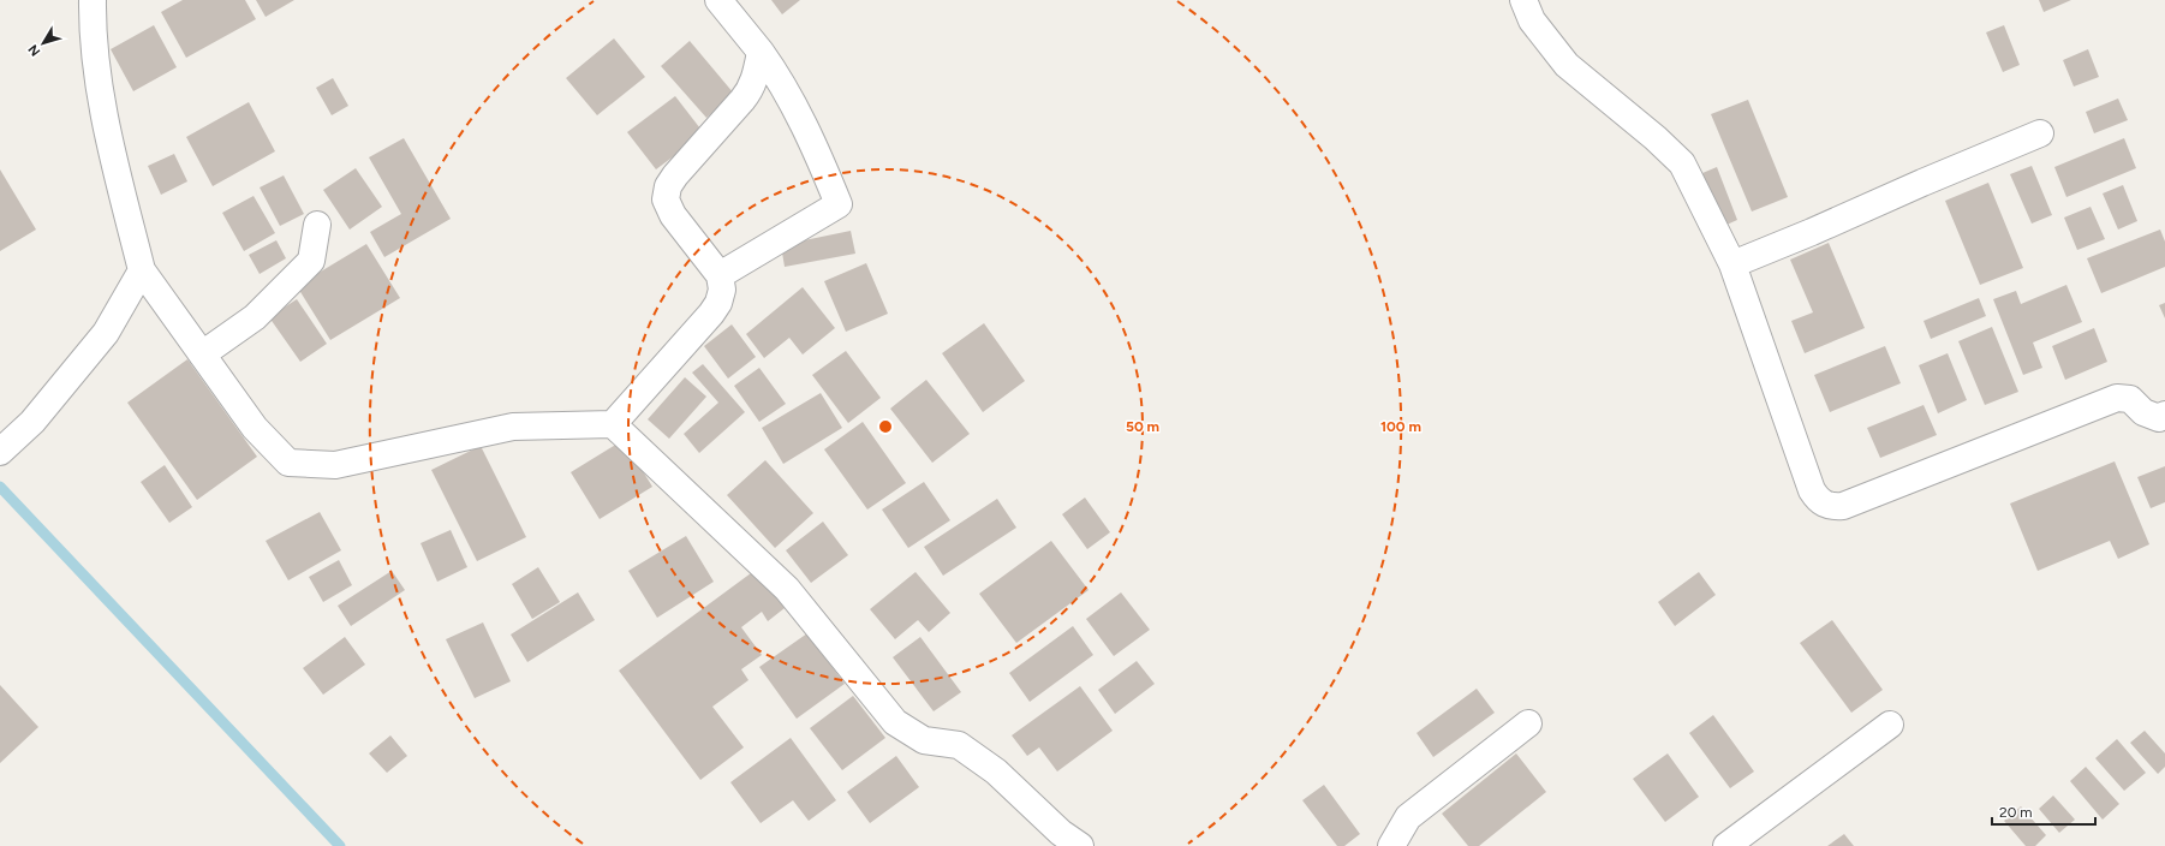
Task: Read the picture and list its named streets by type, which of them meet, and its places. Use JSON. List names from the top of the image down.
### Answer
{
  "scale_bar": "20 m",
  "north": "bottom left",
  "rings": ["50 m", "100 m"]
}
